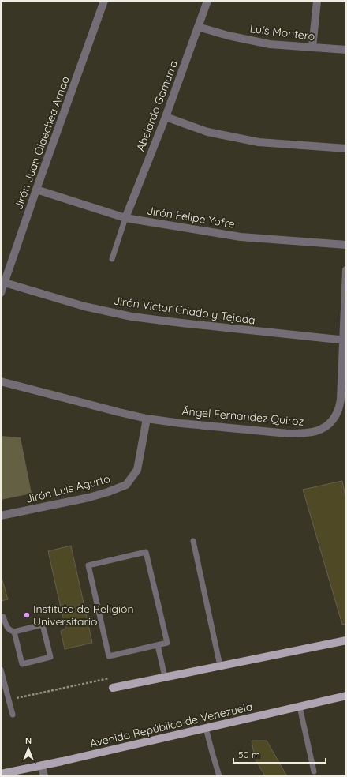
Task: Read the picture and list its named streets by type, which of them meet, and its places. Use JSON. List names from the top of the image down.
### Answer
{
  "streets": {
    "main road": ["Avenida República de Venezuela"],
    "street": [
      "Luís Montero",
      "Abelardo Gamarra",
      "Jirón Juan Olaechea Arnao",
      "Jirón Felipe Yofre",
      "Jirón Victor Criado y Tejada",
      "Ángel Fernandez Quiroz",
      "Jirón Luis Agurto"
    ]
  },
  "crossings": [
    ["Luís Montero", "Abelardo Gamarra"],
    ["Abelardo Gamarra", "Jirón Felipe Yofre"],
    ["Jirón Juan Olaechea Arnao", "Jirón Felipe Yofre"],
    ["Jirón Juan Olaechea Arnao", "Jirón Victor Criado y Tejada"],
    ["Jirón Victor Criado y Tejada", "Ángel Fernandez Quiroz"],
    ["Ángel Fernandez Quiroz", "Jirón Luis Agurto"]
  ],
  "places": ["Instituto de Religión Universitario"],
  "scale_bar": "50 m",
  "north": "top"
}
